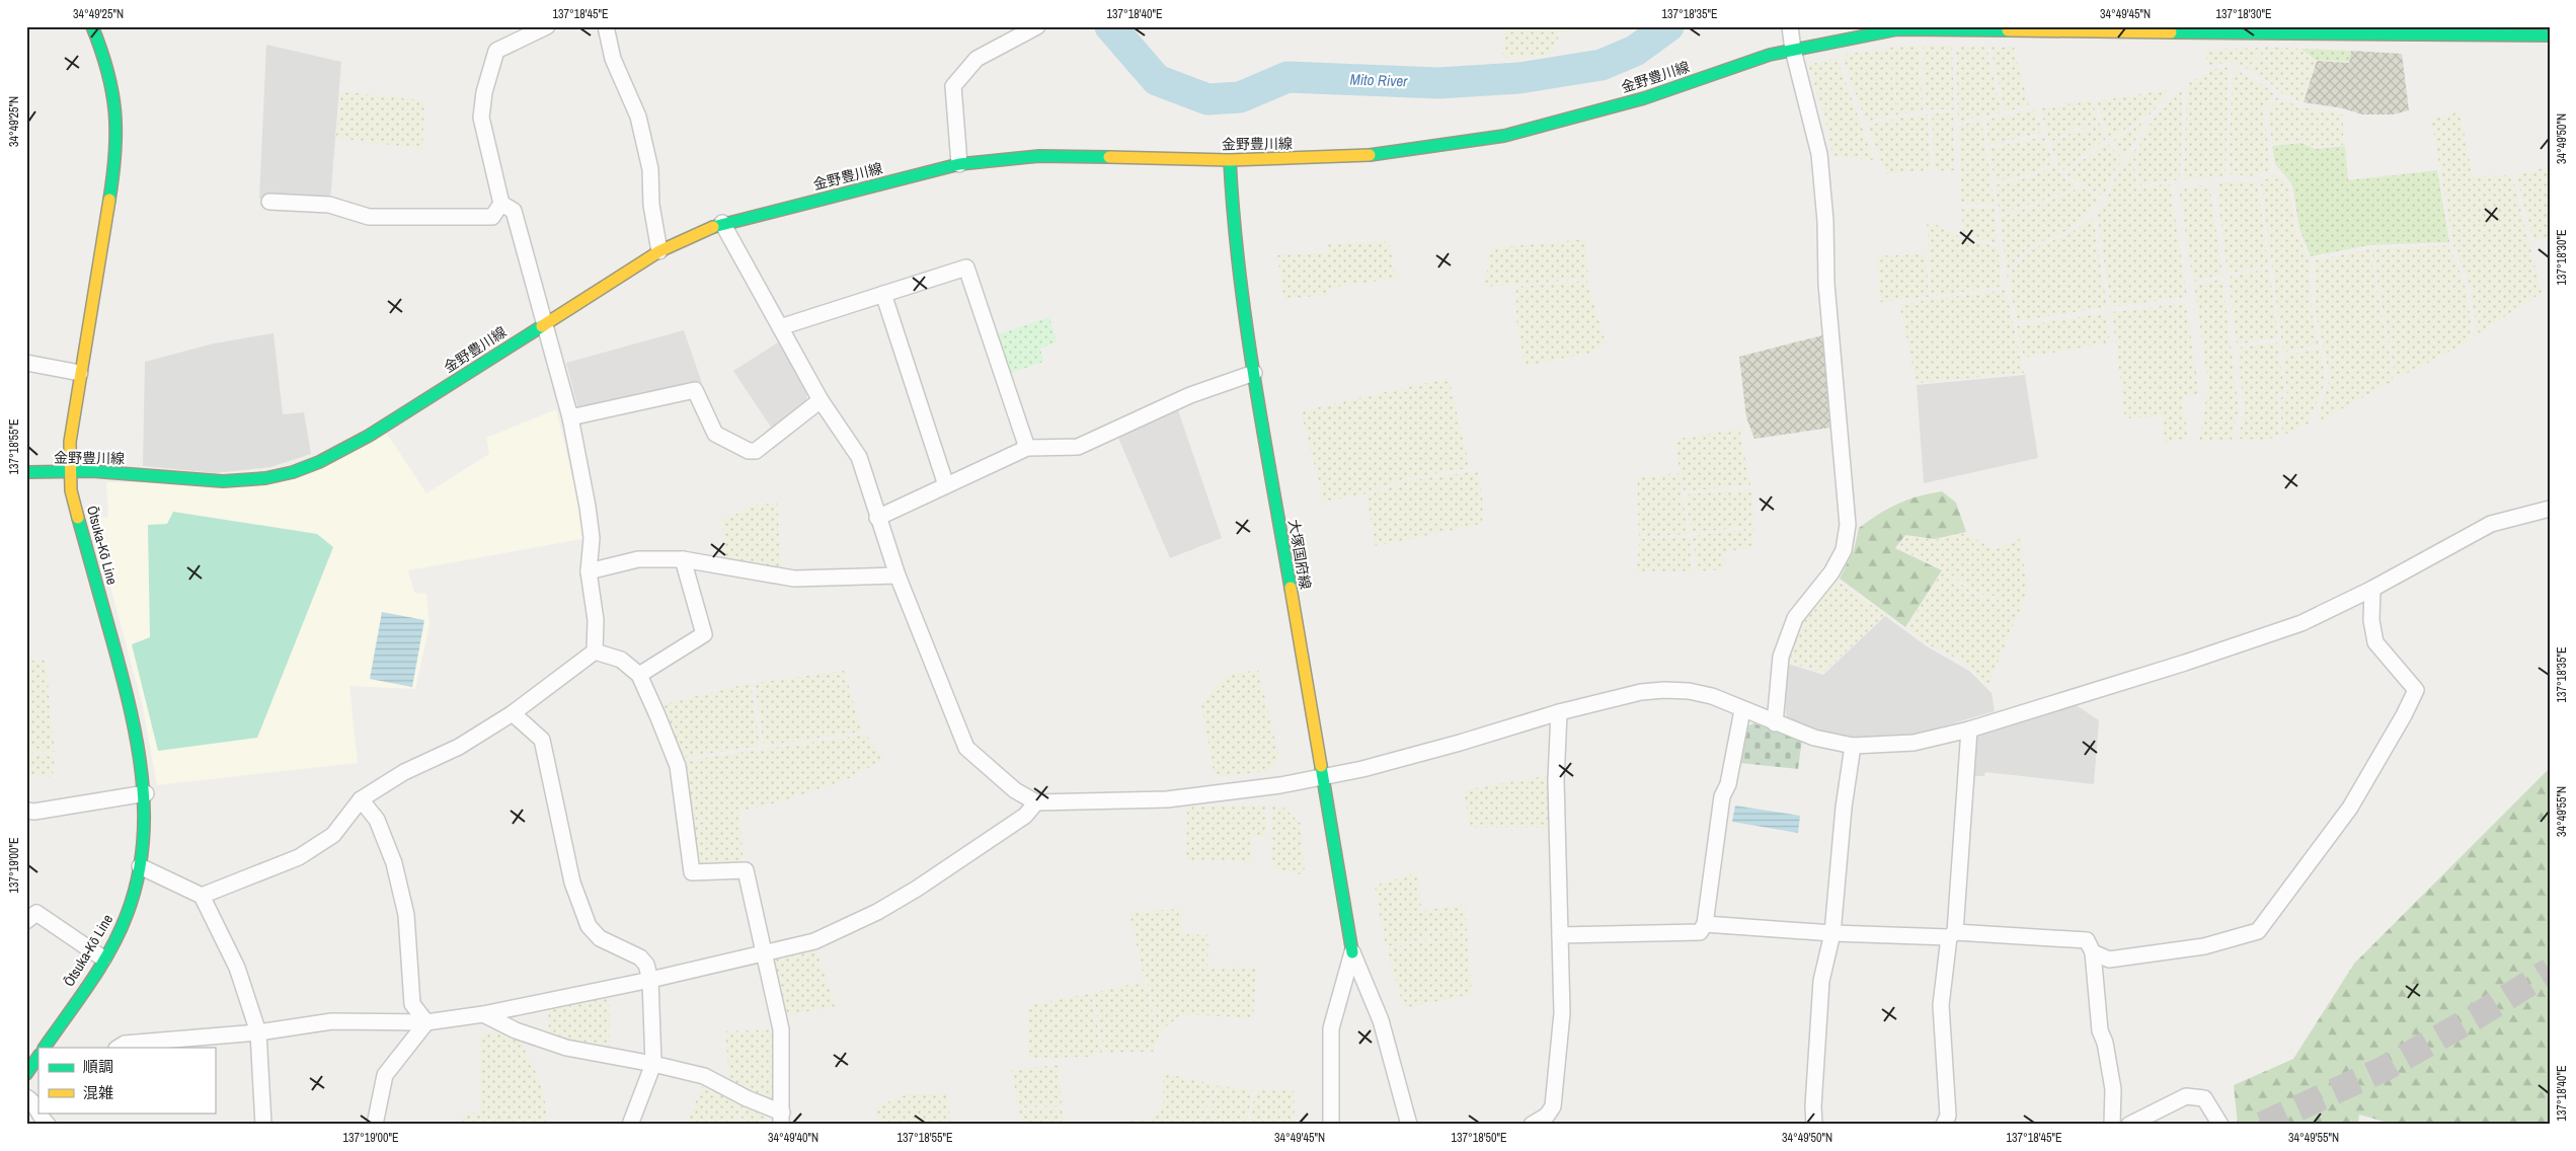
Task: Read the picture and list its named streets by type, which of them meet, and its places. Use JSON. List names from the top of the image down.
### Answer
{
  "streets": {
    "main road": ["金野豊川線", "Ōtsuka-Kō Line", "大塚国府線"]
  },
  "crossings": [
    ["金野豊川線", "Ōtsuka-Kō Line"],
    ["金野豊川線", "大塚国府線"]
  ],
  "water": ["Mito River"],
  "legend": ["順調", "混雑"],
  "coordinates": [
    "34°49'25\"N",
    "137°18'45\"E",
    "137°18'40\"E",
    "137°18'35\"E",
    "34°49'45\"N",
    "137°18'30\"E",
    "34°49'50\"N",
    "137°18'55\"E",
    "34°49'55\"N",
    "137°19'00\"E",
    "34°49'40\"N",
    "137°18'50\"E"
  ]
}
